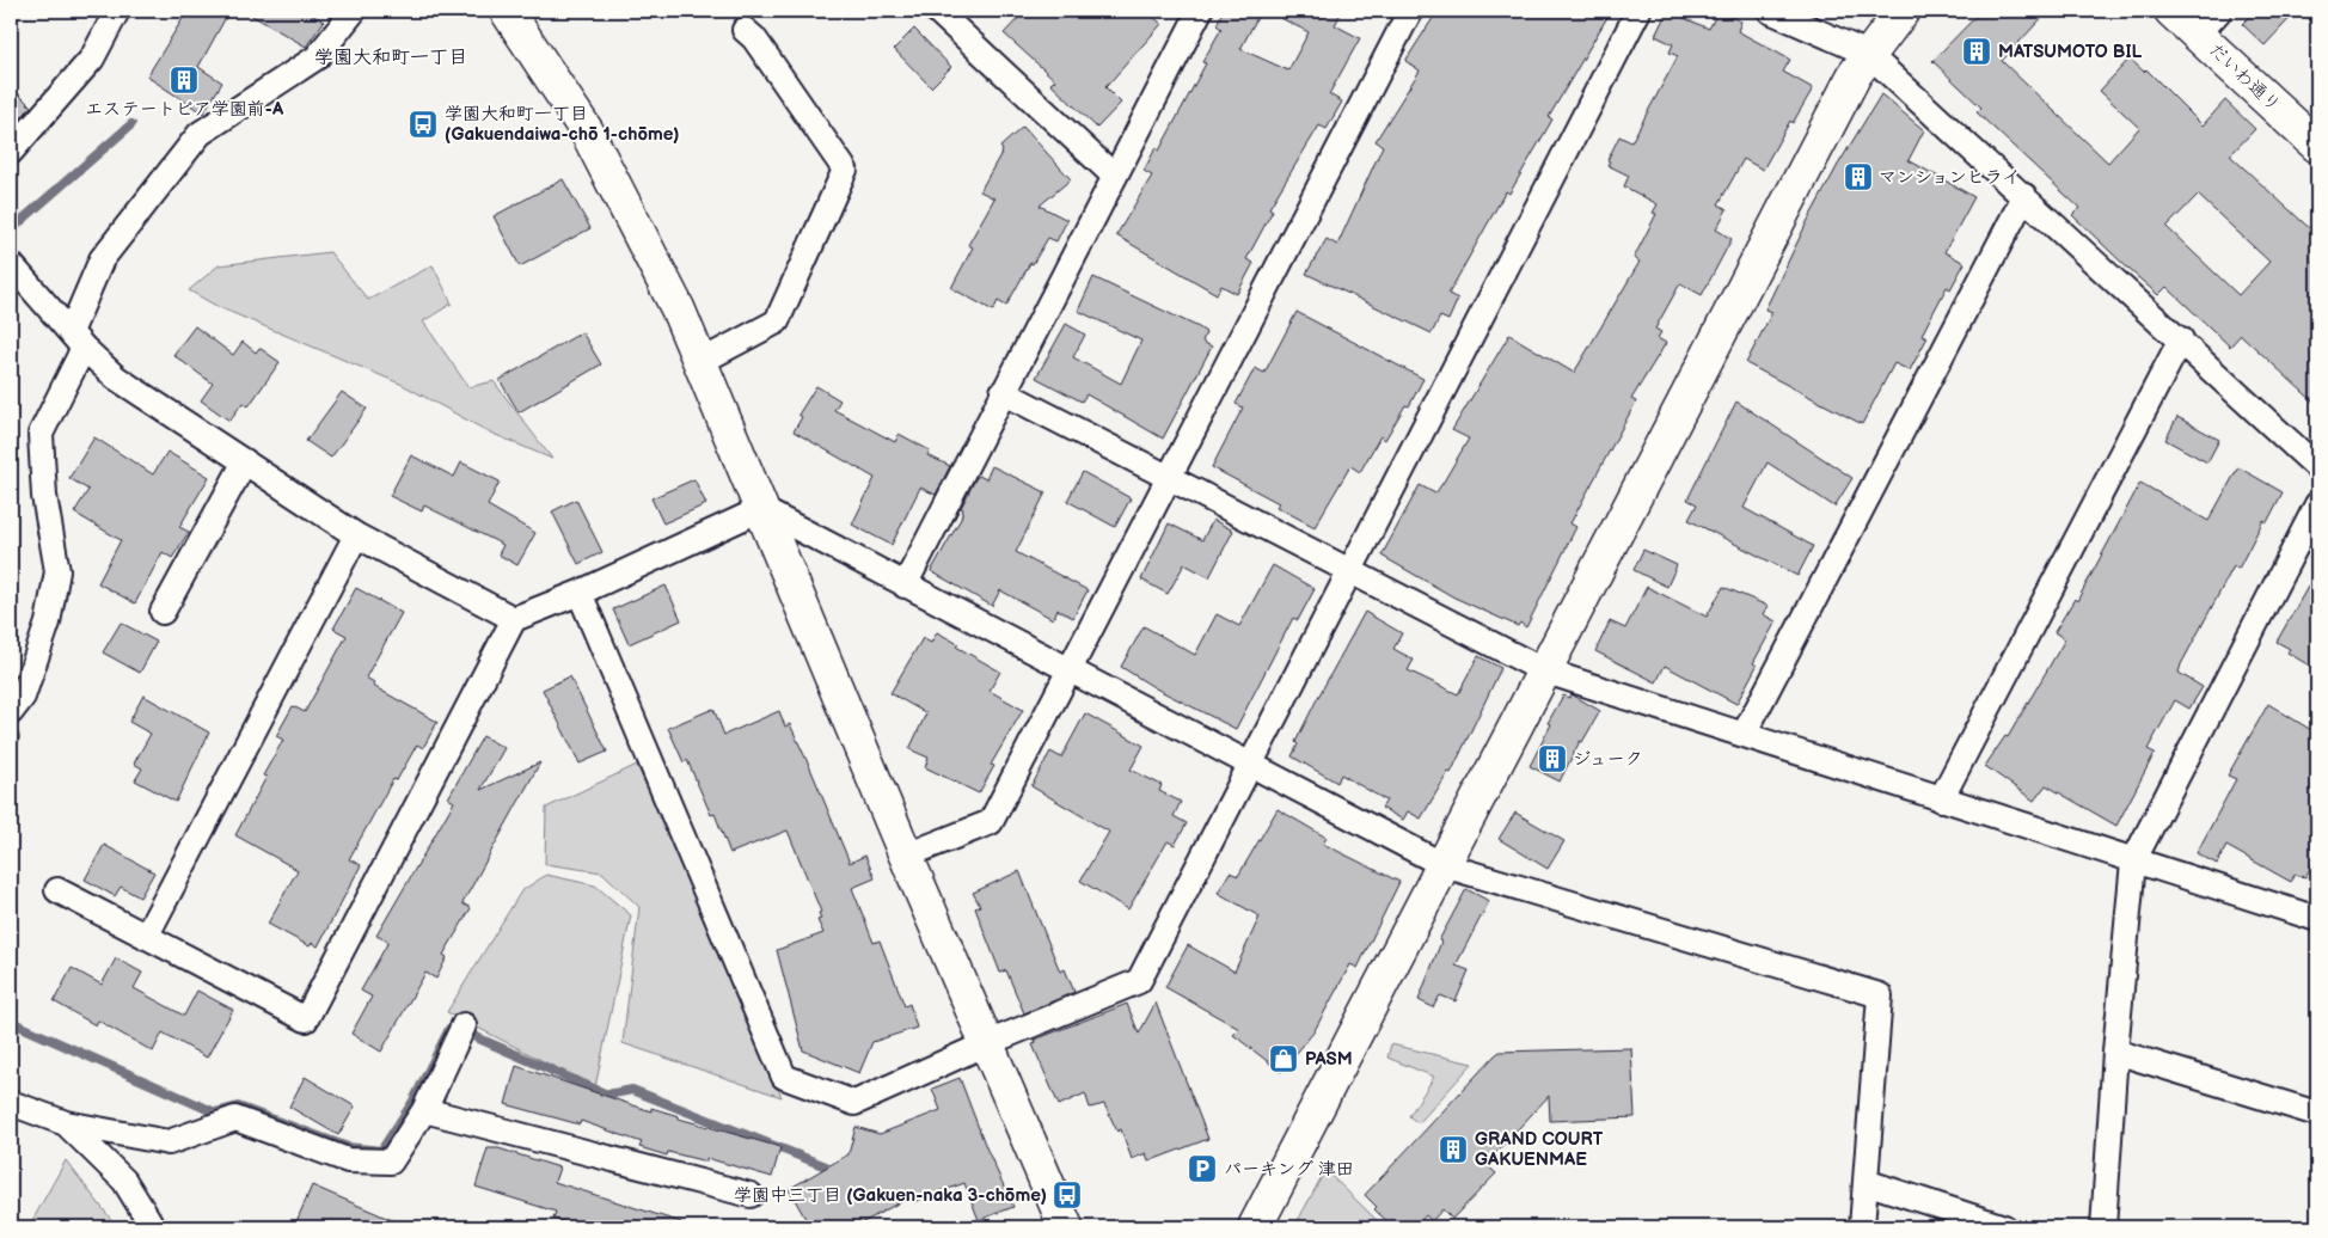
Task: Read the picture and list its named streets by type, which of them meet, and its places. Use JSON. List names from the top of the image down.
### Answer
{
  "streets": {
    "street": ["だいわ通り"]
  },
  "districts": ["学園大和町一丁目"],
  "places": {
    "building": [
      "MATSUMOTO BIL",
      "エステートピア学園前-A",
      "マンションヒライ",
      "ジューク",
      "GRAND COURT GAKUENMAE"
    ],
    "bus stop": ["学園大和町一丁目 (Gakuendaiwa-chō 1-chōme)", "学園中三丁目 (Gakuen-naka 3-chōme)"],
    "shop": ["PASM"],
    "parking": ["パーキング 津田"]
  }
}
